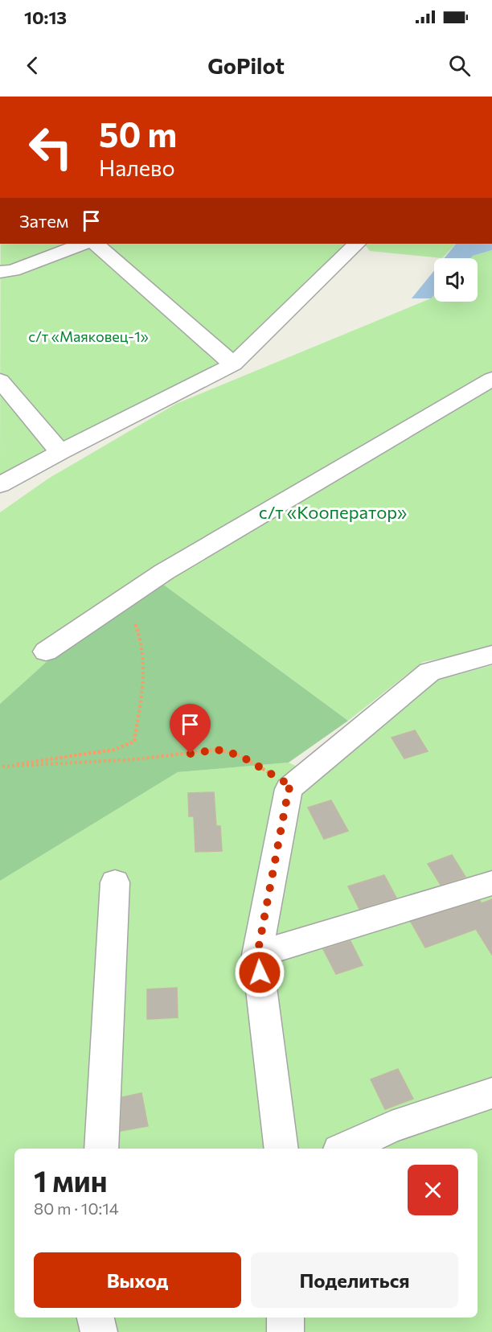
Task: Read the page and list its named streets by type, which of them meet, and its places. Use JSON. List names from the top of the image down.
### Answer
{
  "parks": ["с/т «Маяковец-1»", "с/т «Кооператор»"],
  "page": {
    "status": "10:13",
    "header": "GoPilot",
    "turn": ["50 m", "Налево"],
    "then": "Затем",
    "heading": ["1 мин", "80 m · 10:14"],
    "buttons": ["Выход", "Поделиться"]
  }
}
